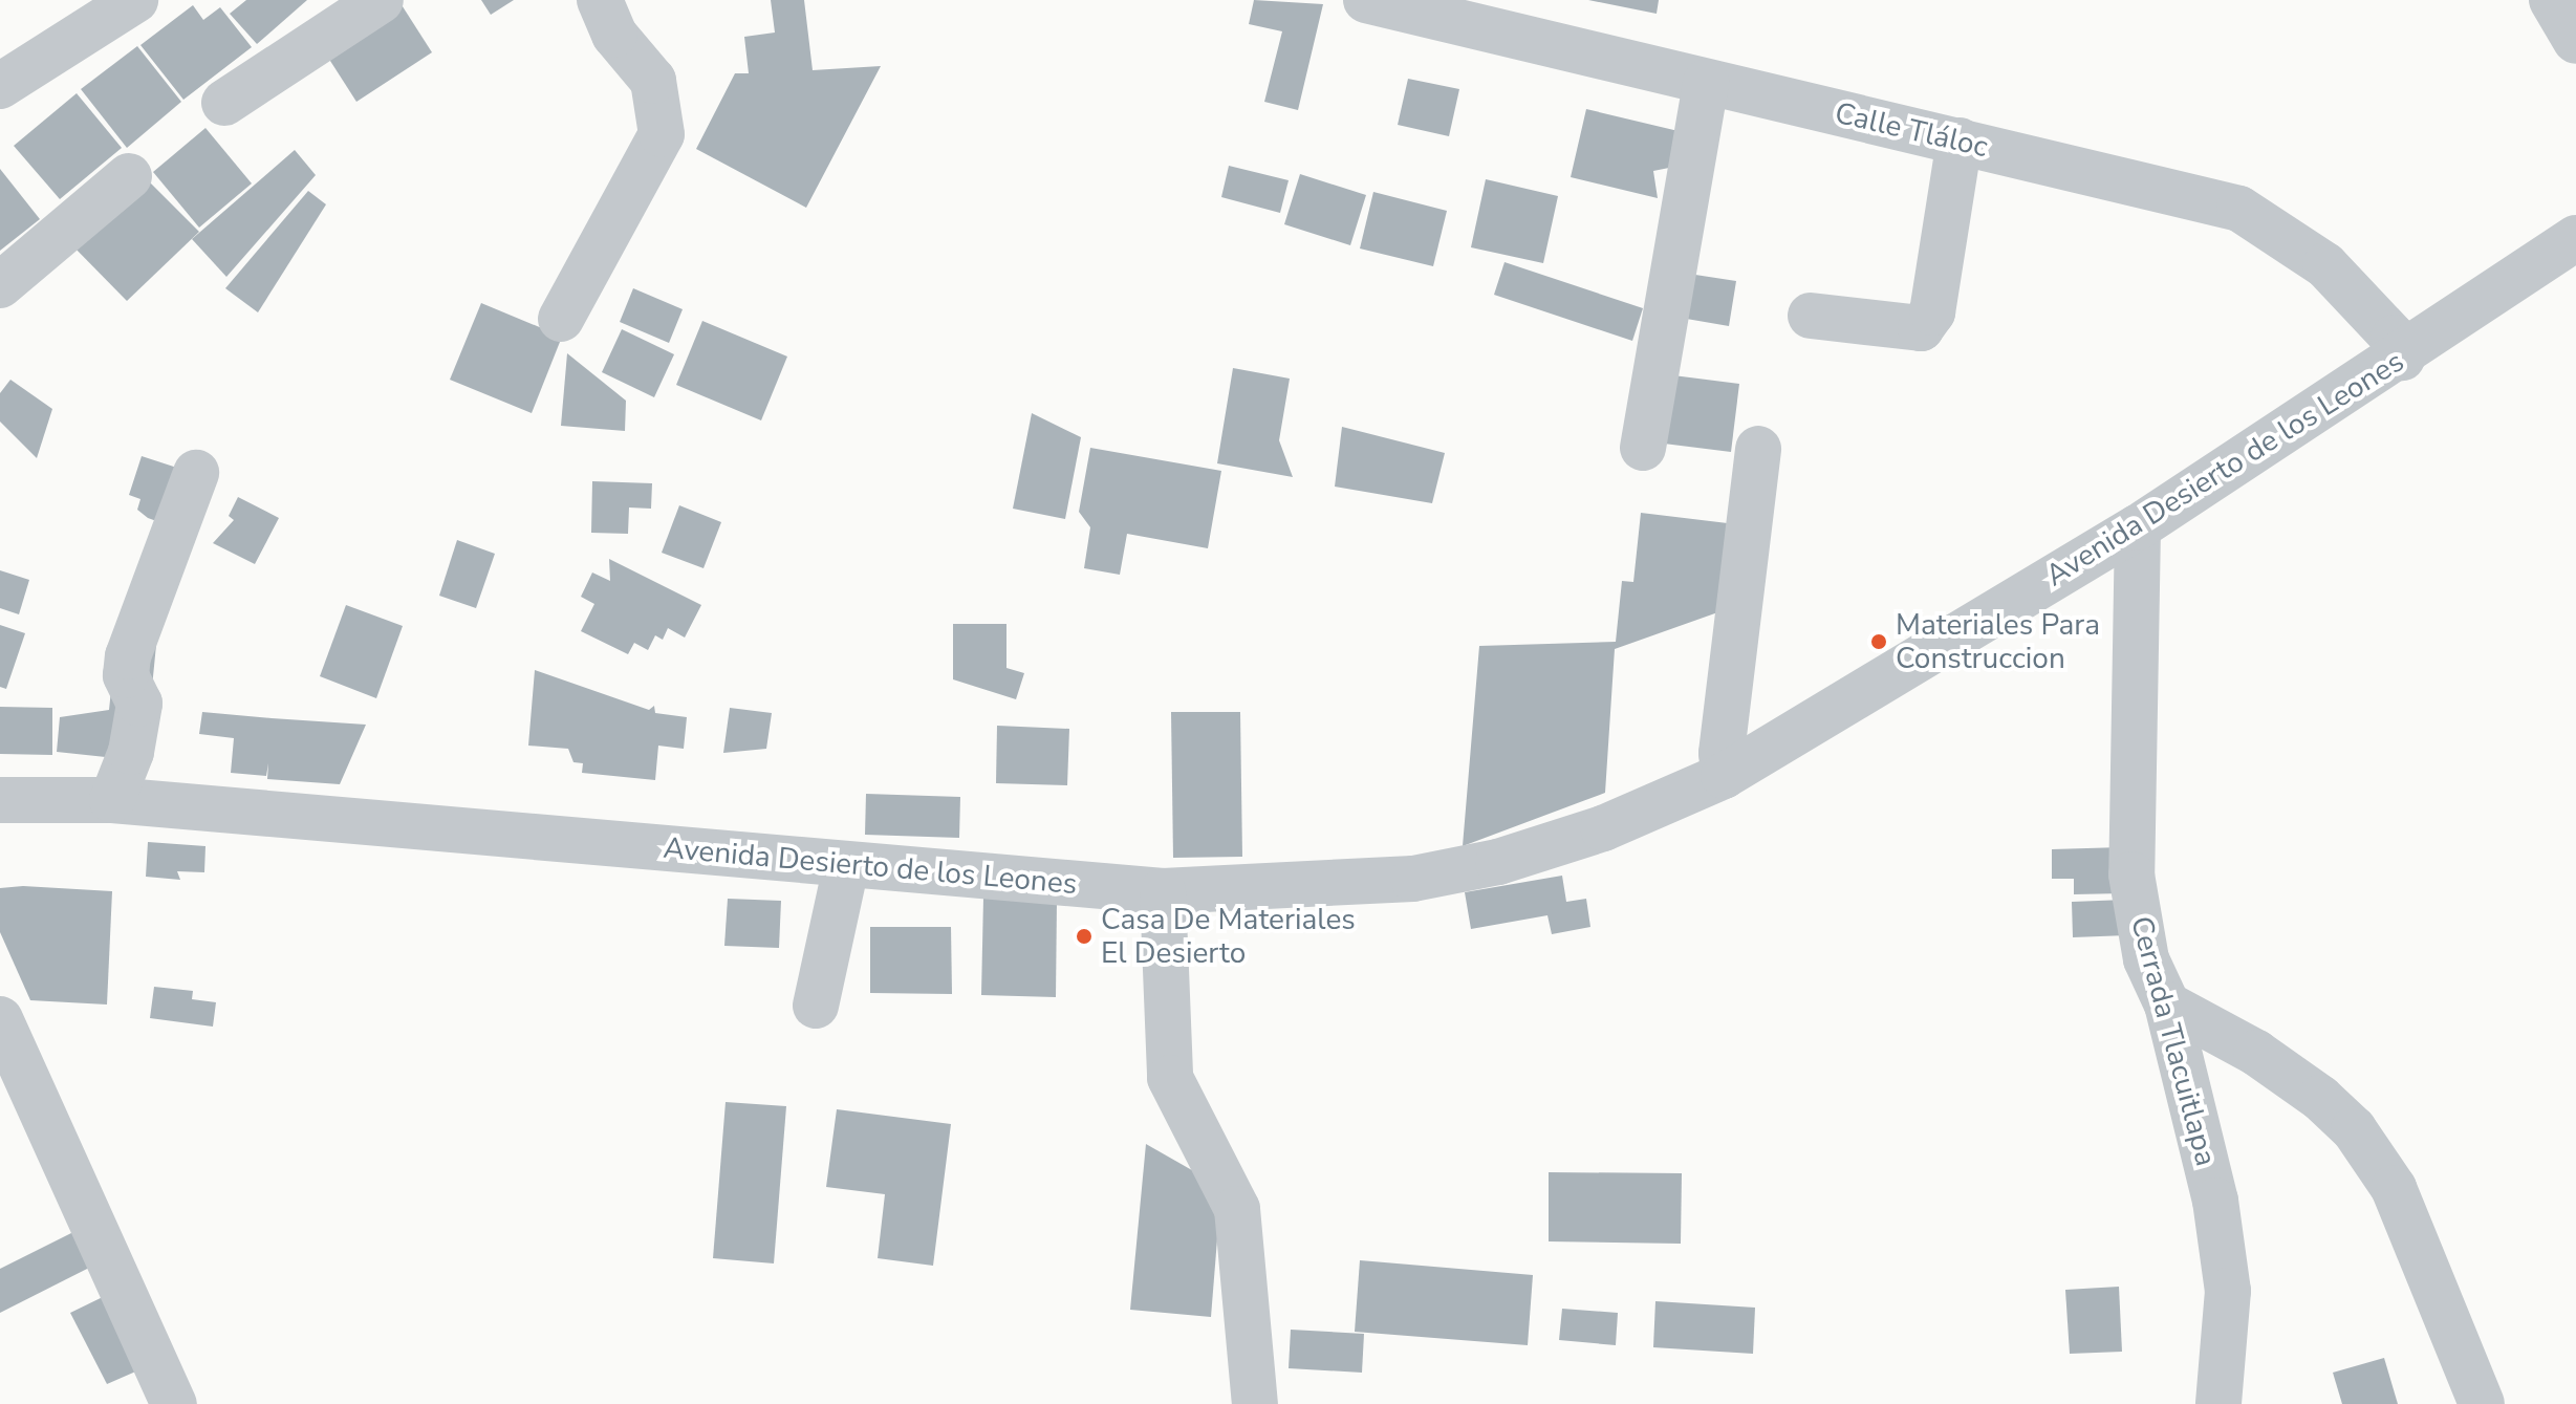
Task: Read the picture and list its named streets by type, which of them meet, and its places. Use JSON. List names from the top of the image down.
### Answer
{
  "streets": {
    "street": ["Calle Tláloc", "Avenida Desierto de los Leones", "Cerrada Tlacuitlapa"]
  },
  "crossings": [
    ["Calle Tláloc", "Avenida Desierto de los Leones"],
    ["Avenida Desierto de los Leones", "Cerrada Tlacuitlapa"]
  ],
  "places": ["Materiales Para Construccion", "Casa De Materiales El Desierto"]
}
